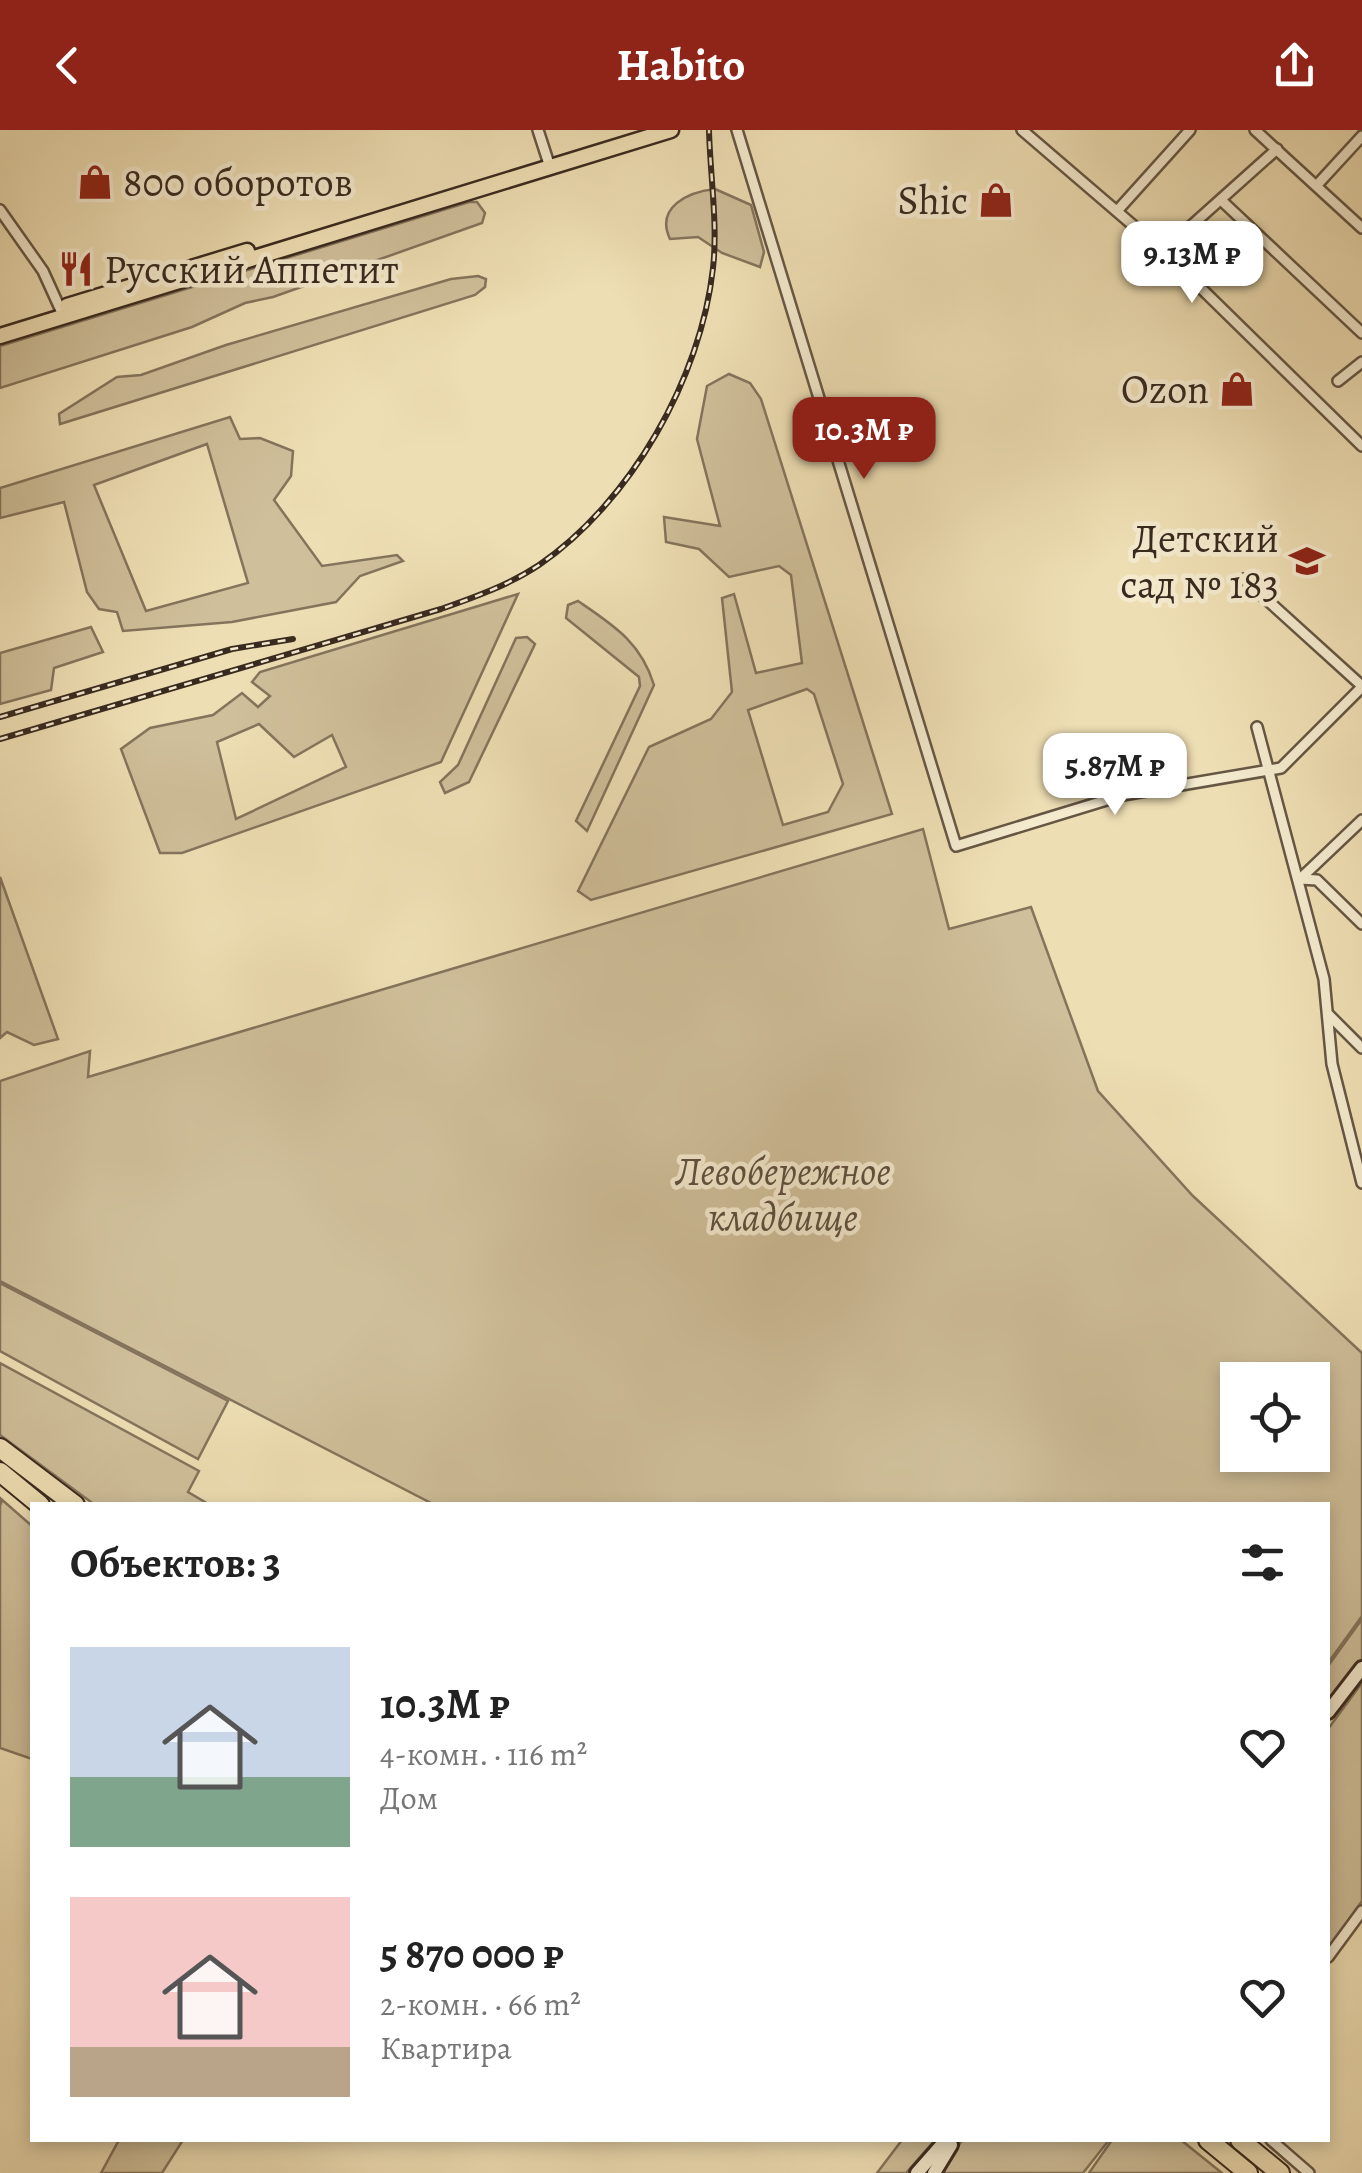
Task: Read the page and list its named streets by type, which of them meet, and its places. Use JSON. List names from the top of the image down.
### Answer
{
  "parks": ["Левобережное кладбище"],
  "places": {
    "shop": ["800 оборотов", "Shic", "Ozon"],
    "restaurant": ["Русский Аппетит"],
    "school or university": ["Детский сад № 183"]
  },
  "page": {
    "header": "Habito",
    "price": ["9.13M ₽", "10.3M ₽", "5.87M ₽"],
    "heading": "Объектов: 3",
    "list": [
      {
        "name": "10.3M ₽",
        "note": "4-комн. · 116 m² · Дом"
      },
      {
        "name": "5 870 000 ₽",
        "note": "2-комн. · 66 m² · Квартира"
      }
    ]
  }
}
